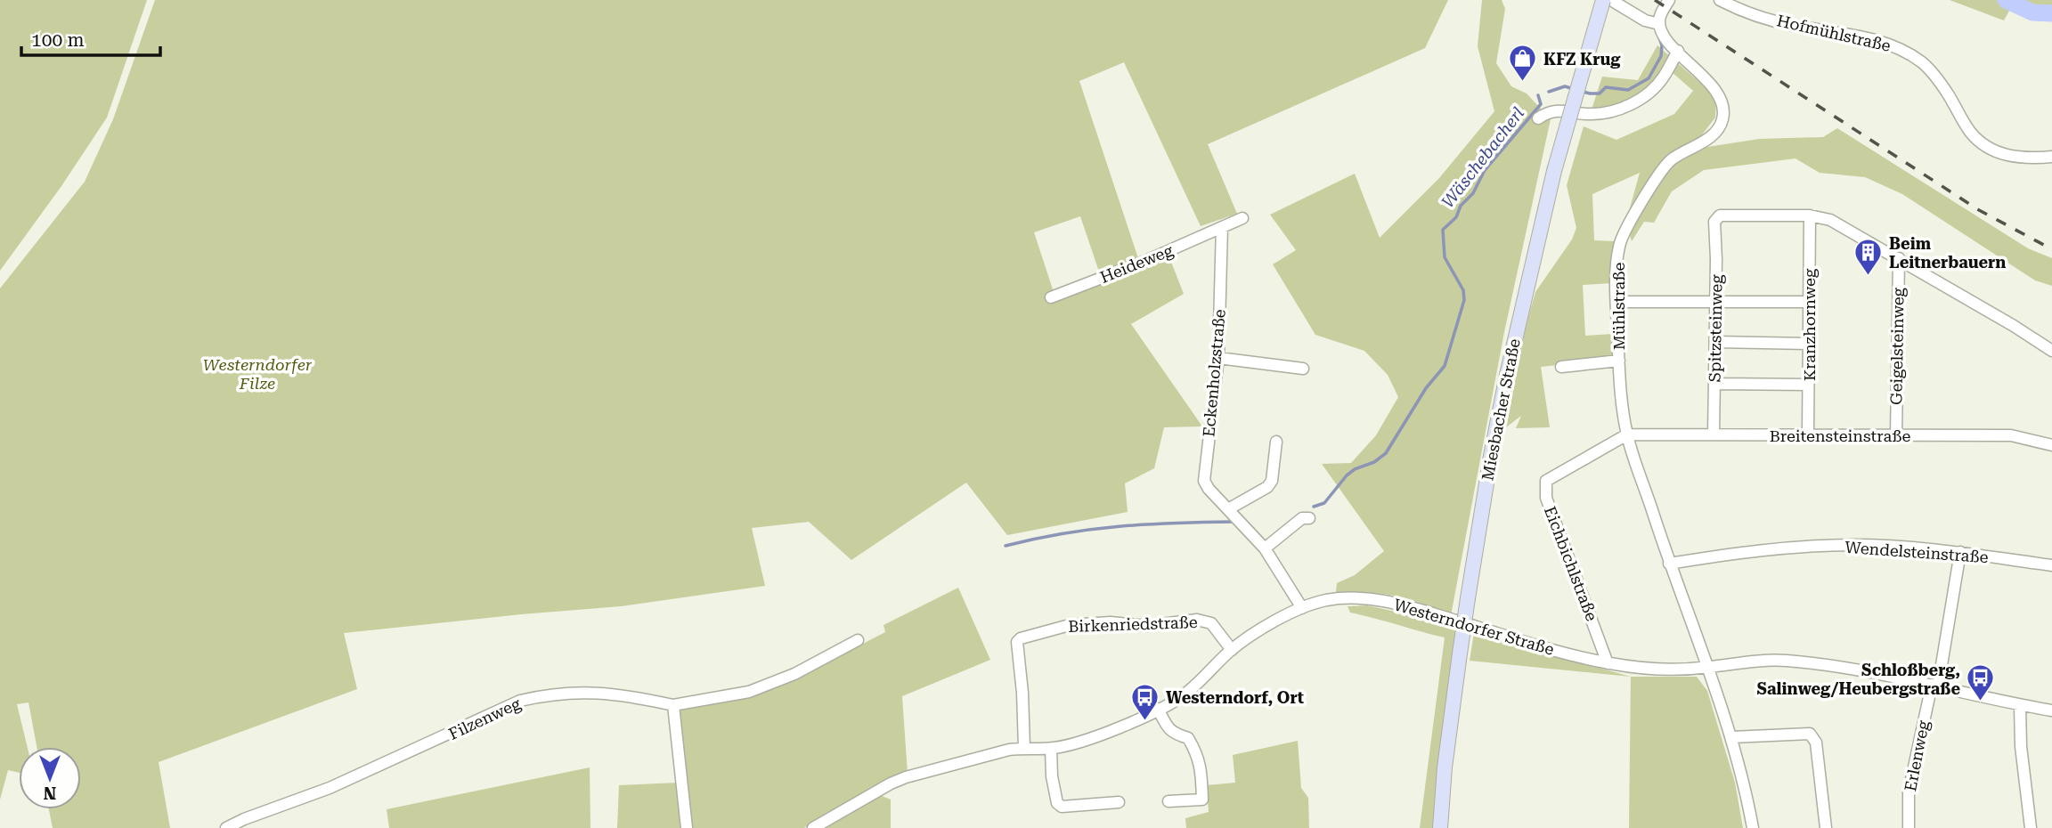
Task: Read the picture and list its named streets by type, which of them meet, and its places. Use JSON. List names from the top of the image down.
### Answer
{
  "streets": {
    "main road": ["Miesbacher Straße"],
    "street": [
      "Hofmühlstraße",
      "Heideweg",
      "Mühlstraße",
      "Kranzhornweg",
      "Spitzsteinweg",
      "Geigelsteinweg",
      "Eckenholzstraße",
      "Breitensteinstraße",
      "Wendelsteinstraße",
      "Eichbichlstraße",
      "Birkenriedstraße",
      "Westerndorfer Straße",
      "Filzenweg",
      "Erlenweg"
    ]
  },
  "crossings": [
    ["Heideweg", "Eckenholzstraße"],
    ["Mühlstraße", "Breitensteinstraße"],
    ["Mühlstraße", "Wendelsteinstraße"],
    ["Mühlstraße", "Eichbichlstraße"],
    ["Mühlstraße", "Westerndorfer Straße"],
    ["Kranzhornweg", "Spitzsteinweg"],
    ["Kranzhornweg", "Breitensteinstraße"],
    ["Spitzsteinweg", "Breitensteinstraße"],
    ["Geigelsteinweg", "Breitensteinstraße"],
    ["Eckenholzstraße", "Westerndorfer Straße"],
    ["Breitensteinstraße", "Eichbichlstraße"],
    ["Wendelsteinstraße", "Erlenweg"],
    ["Eichbichlstraße", "Westerndorfer Straße"],
    ["Birkenriedstraße", "Westerndorfer Straße"],
    ["Westerndorfer Straße", "Erlenweg"]
  ],
  "water": ["Wäschebacherl"],
  "parks": ["Westerndorfer Filze"],
  "places": {
    "shop": ["KFZ Krug"],
    "building": ["Beim Leitnerbauern"],
    "bus stop": ["Schloßberg, Salinweg/Heubergstraße", "Westerndorf, Ort"]
  },
  "scale_bar": "100 m",
  "north": "bottom"
}
